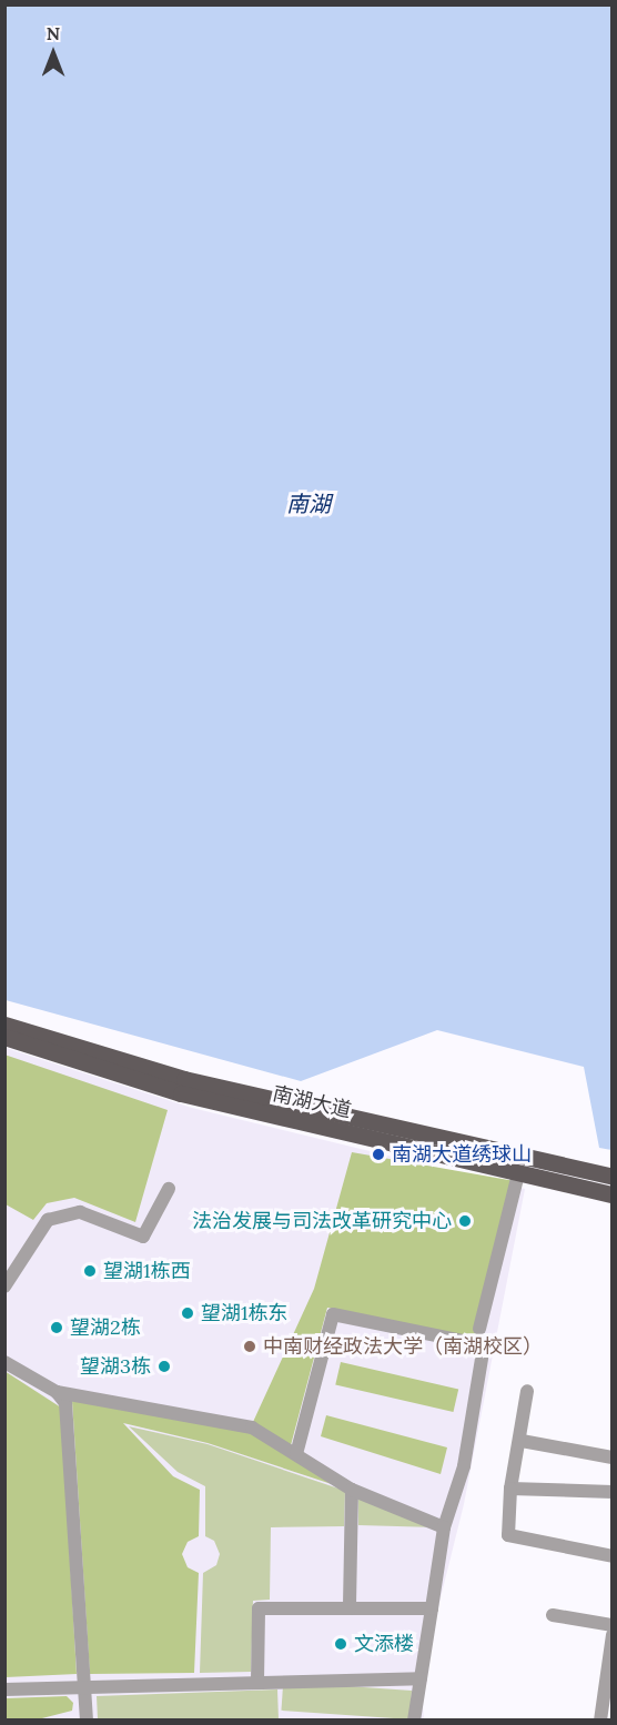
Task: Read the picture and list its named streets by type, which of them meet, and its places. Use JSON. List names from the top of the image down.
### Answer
{
  "streets": {
    "main road": ["南湖大道"]
  },
  "water": ["南湖"],
  "places": [
    "南湖大道绣球山",
    "法治发展与司法改革研究中心",
    "望湖1栋西",
    "望湖1栋东",
    "望湖2栋",
    "中南财经政法大学（南湖校区）",
    "望湖3栋",
    "文添楼"
  ],
  "north": "top"
}
